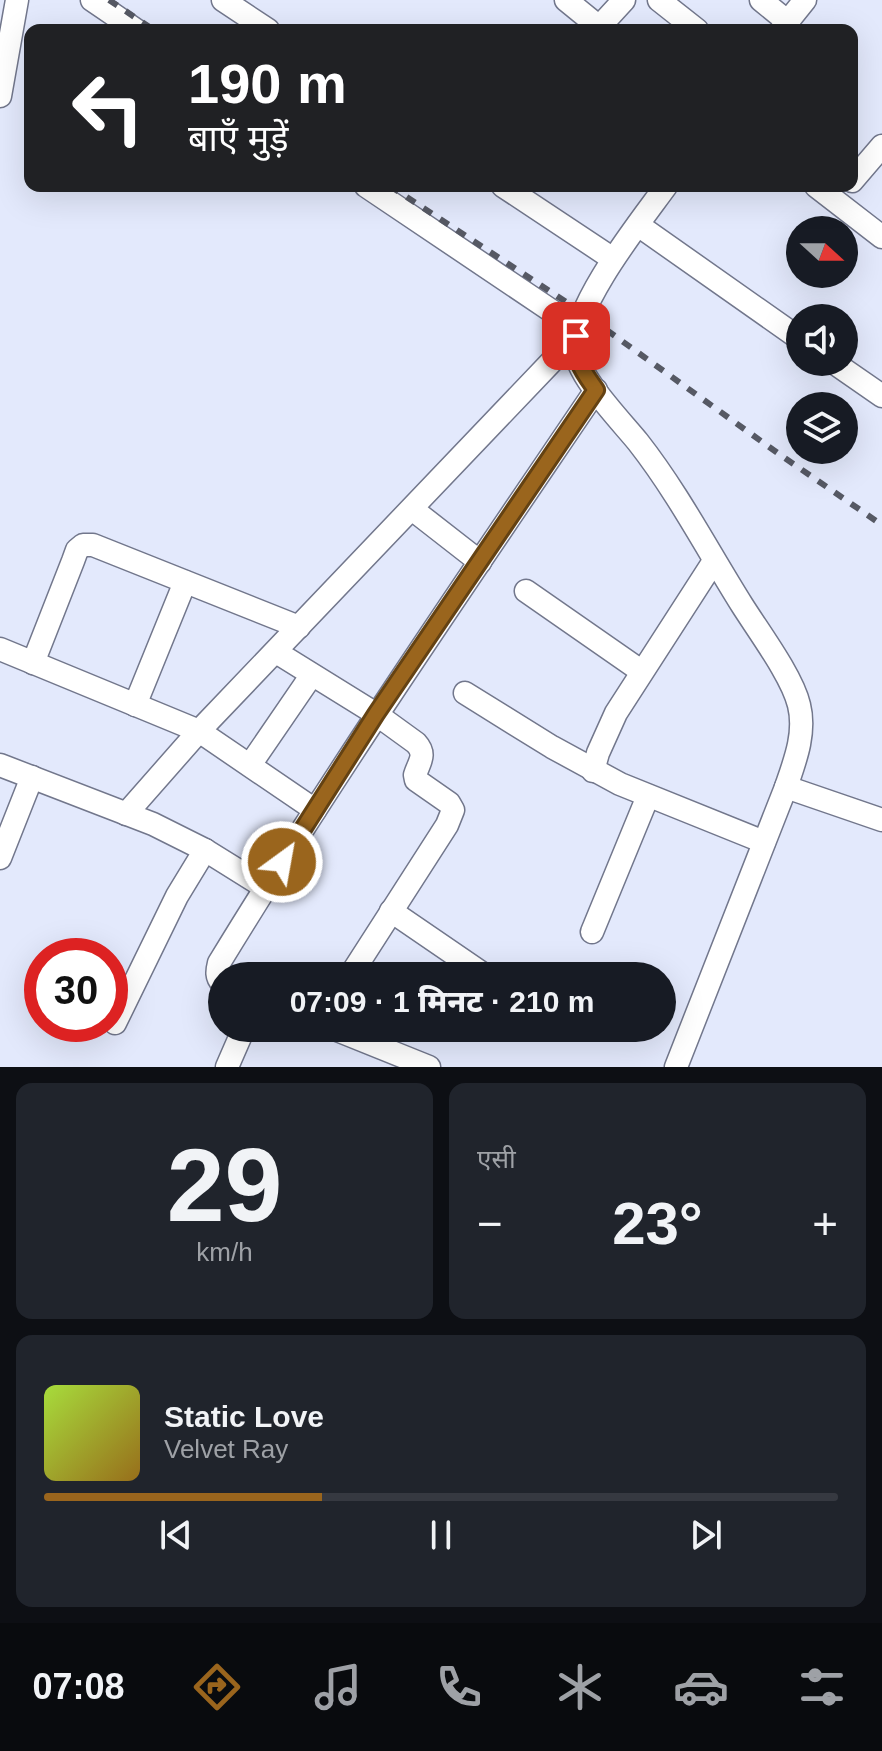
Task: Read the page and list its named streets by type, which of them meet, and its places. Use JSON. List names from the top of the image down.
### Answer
{
  "north": "right",
  "page": {
    "turn": ["190 m", "बाएँ मुड़ें"],
    "limit": "30",
    "trip": "07:09 · 1 मिनट · 210 m",
    "tile": [
      ["29", "km/h"],
      "एसी"
    ],
    "heat": ["−", "23°", "+"],
    "song": ["Static Love", "Velvet Ray"],
    "tabs": "07:08"
  }
}
